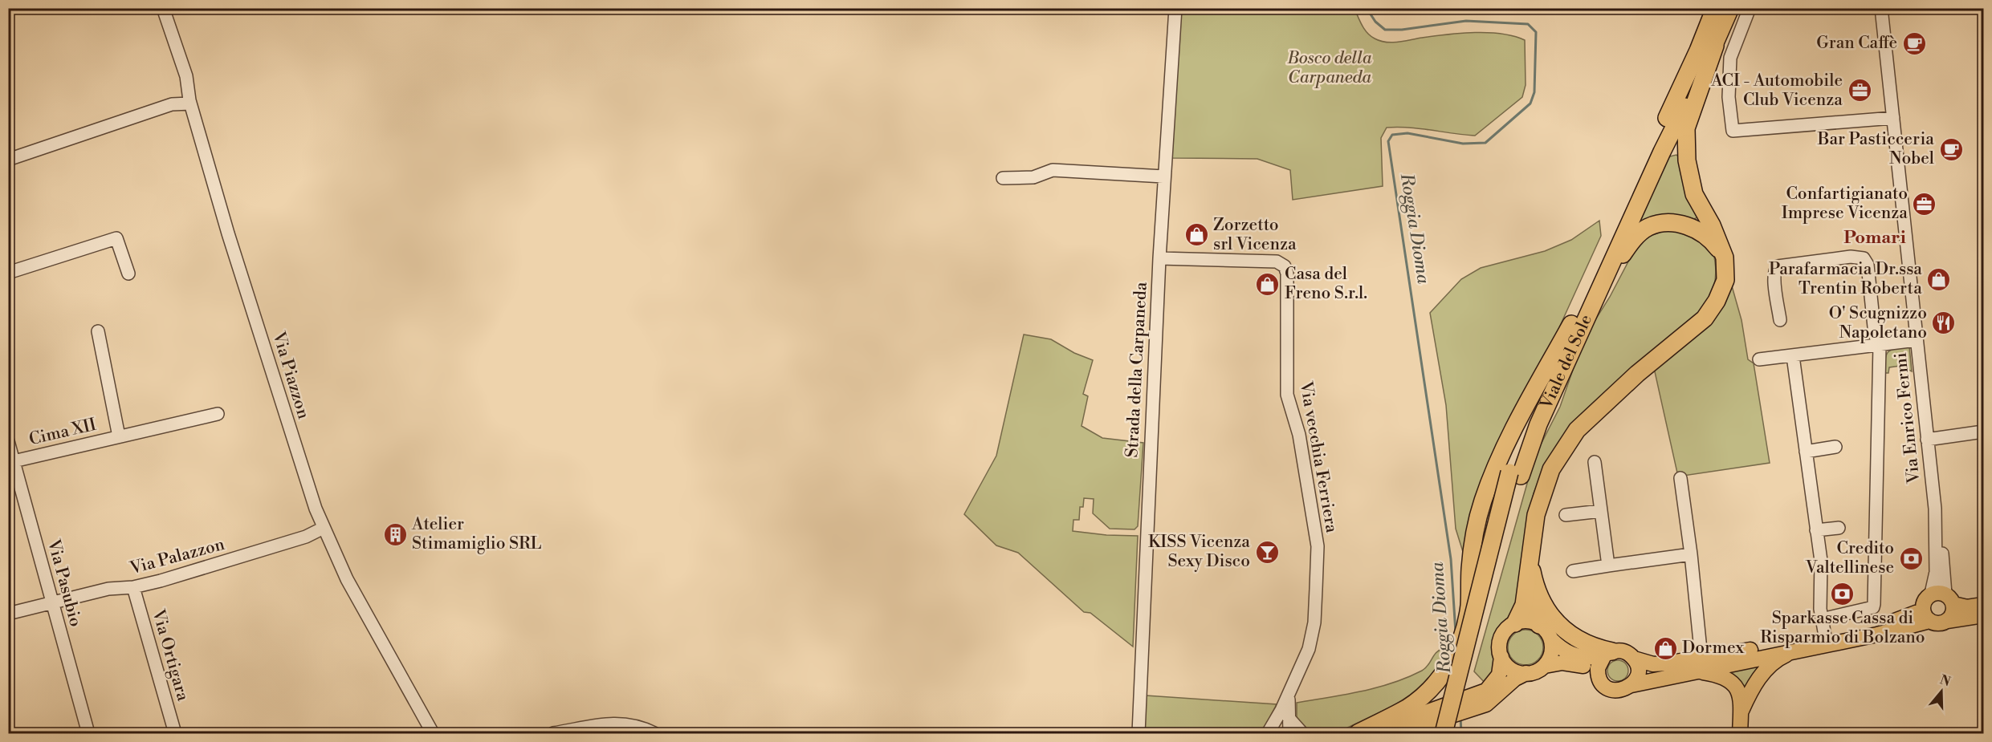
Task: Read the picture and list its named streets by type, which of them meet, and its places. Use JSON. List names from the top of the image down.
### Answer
{
  "streets": {
    "highway": ["Viale del Sole"],
    "street": [
      "Strada della Carpaneda",
      "Via Piazzon",
      "Via Enrico Fermi",
      "Cima XII",
      "Via vecchia Ferriera",
      "Via Palazzon",
      "Via Pasubio",
      "Via Ortigara"
    ]
  },
  "crossings": [
    ["Strada della Carpaneda", "Via vecchia Ferriera"],
    ["Via Piazzon", "Via Palazzon"],
    ["Cima XII", "Via Pasubio"],
    ["Via Palazzon", "Via Pasubio"],
    ["Via Palazzon", "Via Ortigara"]
  ],
  "districts": ["Pomari"],
  "water": ["Roggia Dioma"],
  "parks": ["Bosco della Carpaneda"],
  "places": {
    "cafe": ["Gran Caffè", "Bar Pasticceria Nobel"],
    "office": ["ACI - Automobile Club Vicenza", "Confartigianato Imprese Vicenza"],
    "shop": [
      "Zorzetto srl Vicenza",
      "Parafarmacia Dr.ssa Trentin Roberta",
      "Casa del Freno S.r.l.",
      "Dormex"
    ],
    "restaurant": ["O' Scugnizzo Napoletano"],
    "building": ["Atelier Stimamiglio SRL"],
    "bar": ["KISS Vicenza Sexy Disco"],
    "bank": ["Credito Valtellinese", "Sparkasse Cassa di Risparmio di Bolzano"]
  },
  "north": "top"
}
